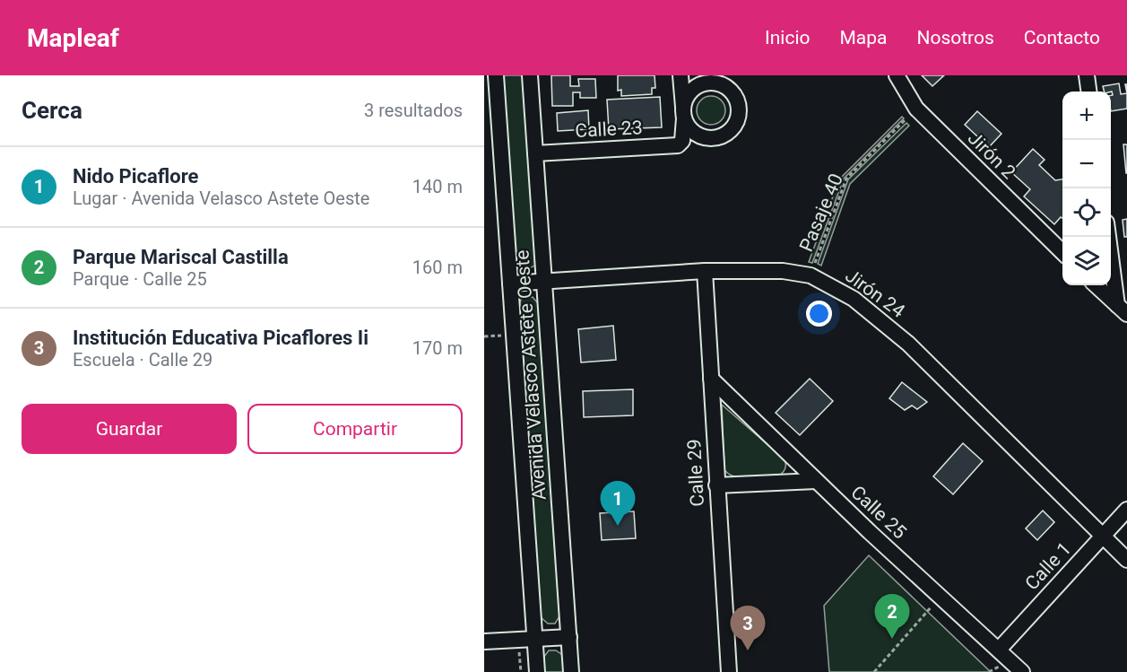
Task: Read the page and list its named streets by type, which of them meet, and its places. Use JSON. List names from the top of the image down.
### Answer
{
  "streets": {
    "street": [
      "Calle 23",
      "Jirón 2",
      "Jirón 24",
      "Avenida Velasco Astete Oeste",
      "Calle 29",
      "Calle 25",
      "Calle 1"
    ],
    "path": ["Pasaje 40"]
  },
  "crossings": [
    ["Calle 23", "Avenida Velasco Astete Oeste"],
    ["Pasaje 40", "Jirón 24"],
    ["Jirón 24", "Avenida Velasco Astete Oeste"],
    ["Jirón 24", "Calle 29"],
    ["Jirón 24", "Calle 1"],
    ["Calle 29", "Calle 25"],
    ["Calle 25", "Calle 1"]
  ],
  "page": {
    "header": "Mapleaf",
    "nav": [
      "Inicio",
      "Mapa",
      "Nosotros",
      "Contacto"
    ],
    "heading": ["Cerca", "3 resultados"],
    "map_buttons": ["+", "−"],
    "list": [
      {
        "mark": "1",
        "name": "Nido Picaflore",
        "note": "Lugar · Avenida Velasco Astete Oeste",
        "value": "140 m"
      },
      {
        "mark": "2",
        "name": "Parque Mariscal Castilla",
        "note": "Parque · Calle 25",
        "value": "160 m"
      },
      {
        "mark": "3",
        "name": "Institución Educativa Picaflores Ii",
        "note": "Escuela · Calle 29",
        "value": "170 m"
      }
    ],
    "buttons": ["Guardar", "Compartir"],
    "pins": ["1", "2", "3"]
  }
}
